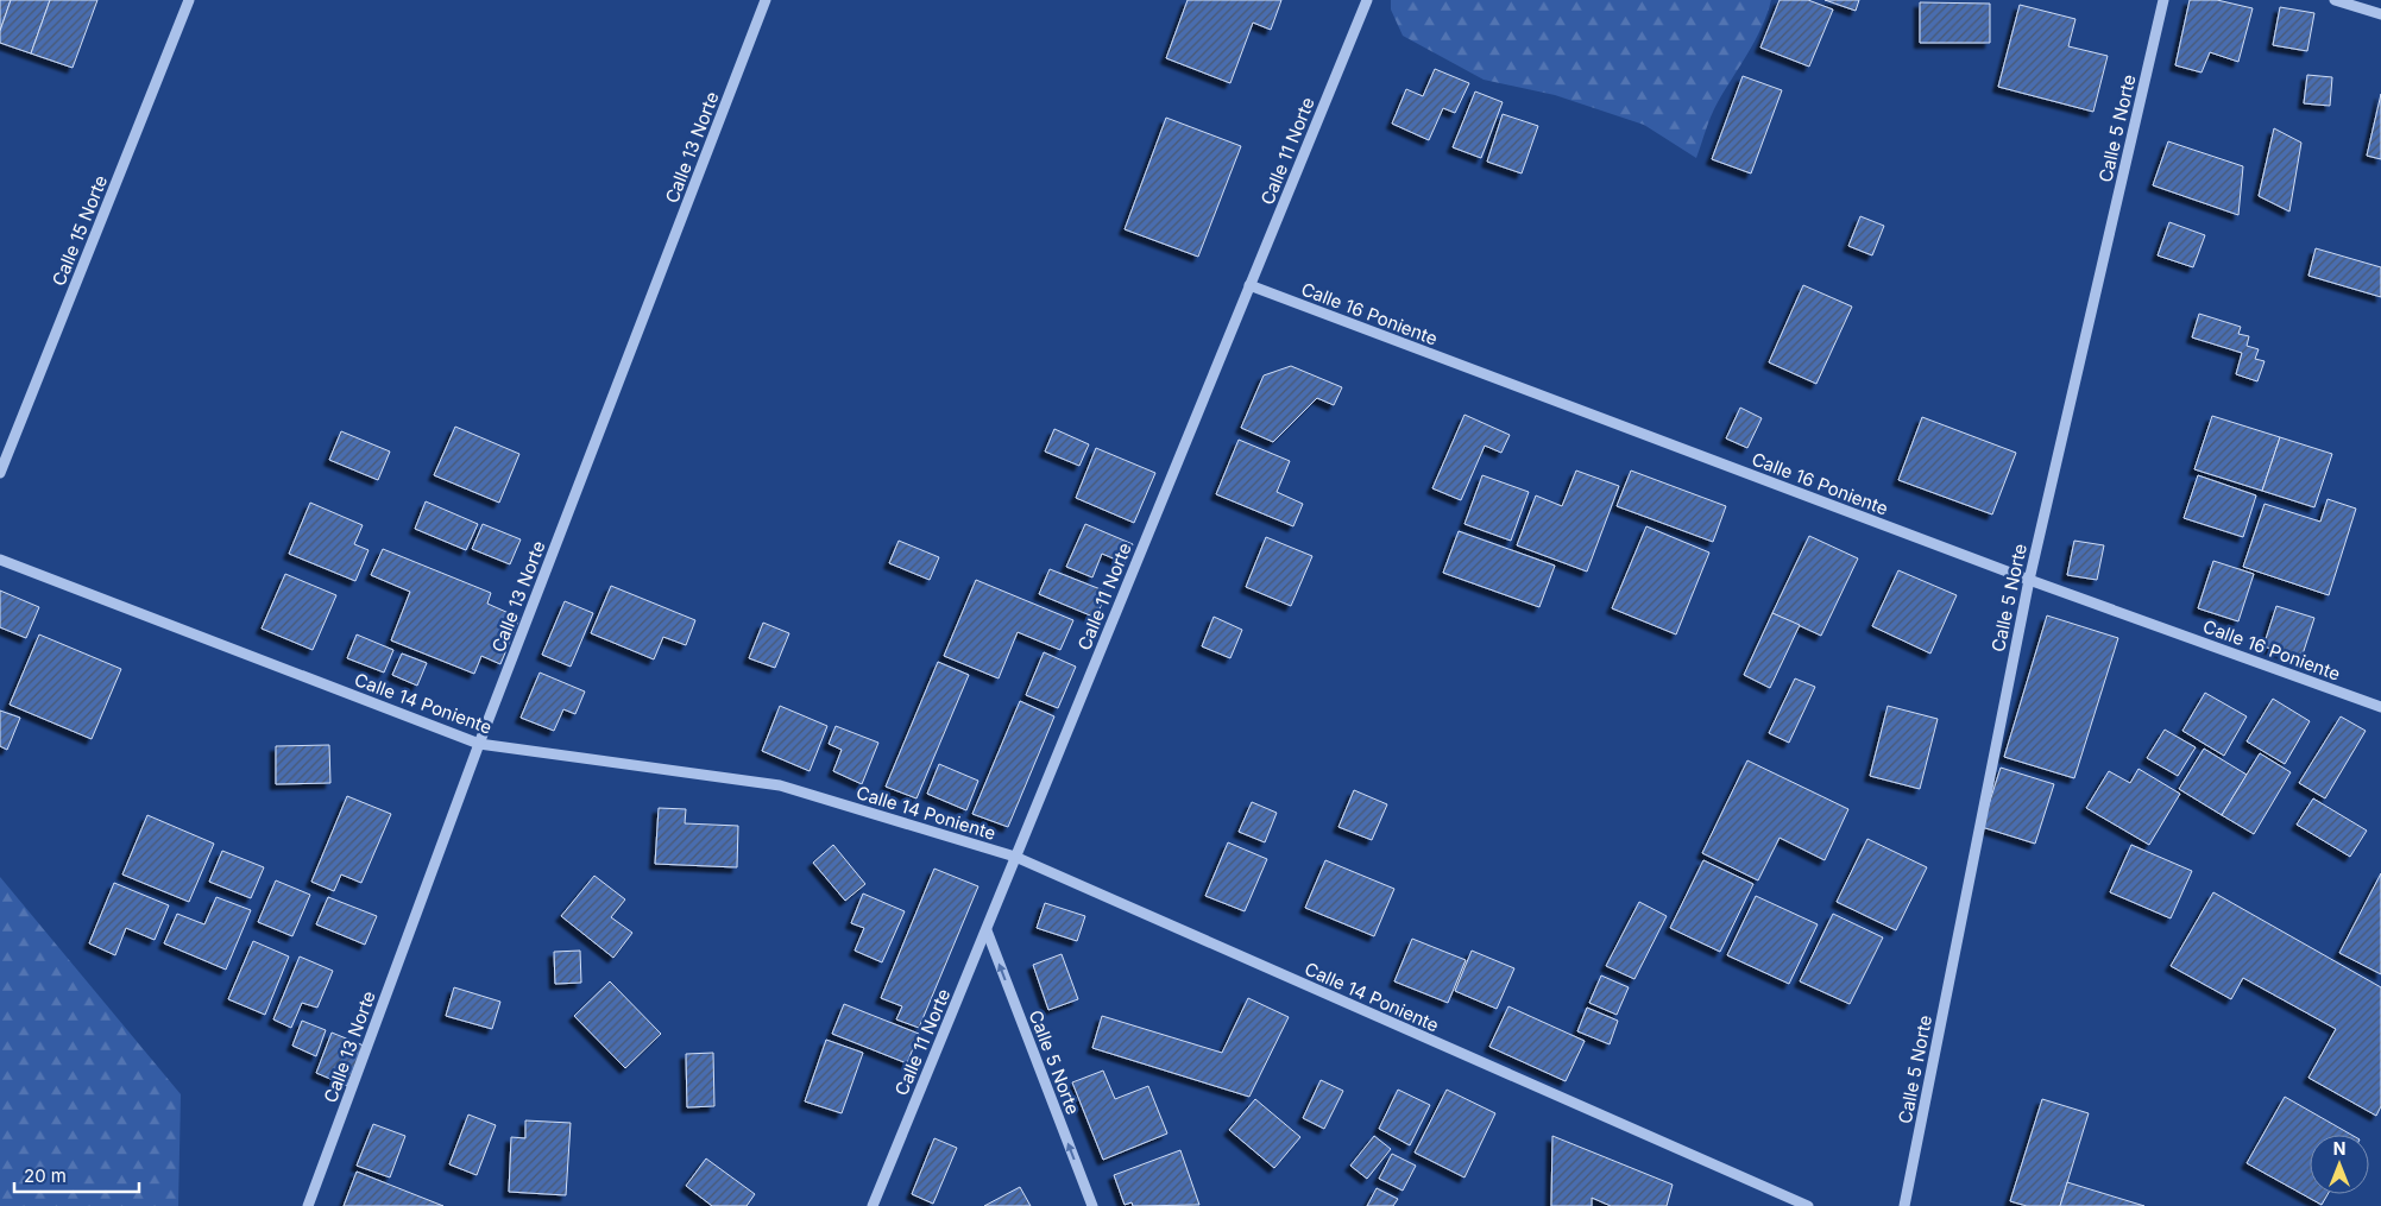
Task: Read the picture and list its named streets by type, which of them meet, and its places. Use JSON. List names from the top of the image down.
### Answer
{
  "streets": {
    "street": [
      "Calle 5 Norte",
      "Calle 13 Norte",
      "Calle 11 Norte",
      "Calle 15 Norte",
      "Calle 16 Poniente",
      "Calle 14 Poniente"
    ]
  },
  "crossings": [
    ["Calle 5 Norte", "Calle 11 Norte"],
    ["Calle 5 Norte", "Calle 16 Poniente"],
    ["Calle 13 Norte", "Calle 14 Poniente"],
    ["Calle 11 Norte", "Calle 16 Poniente"],
    ["Calle 11 Norte", "Calle 14 Poniente"]
  ],
  "scale_bar": "20 m",
  "north": "top"
}
